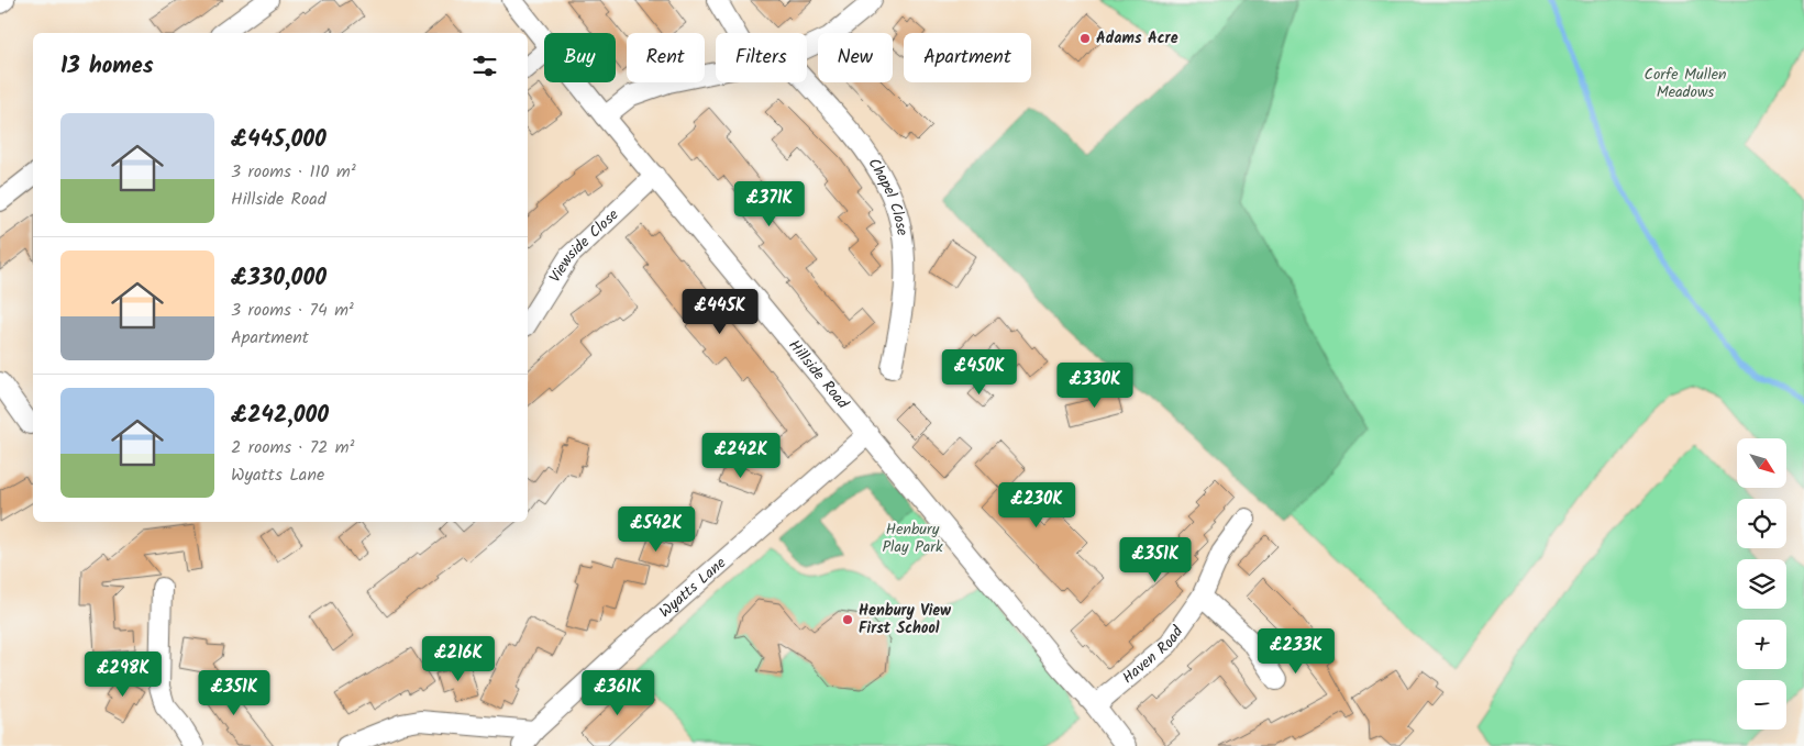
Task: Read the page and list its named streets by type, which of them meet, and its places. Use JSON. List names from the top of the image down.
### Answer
{
  "streets": {
    "street": [
      "Chapel Close",
      "Viewside Close",
      "Hillside Road",
      "Wyatts Lane",
      "Haven Road"
    ]
  },
  "crossings": [
    ["Viewside Close", "Hillside Road"],
    ["Hillside Road", "Wyatts Lane"],
    ["Hillside Road", "Haven Road"]
  ],
  "parks": ["Corfe Mullen Meadows", "Henbury Play Park"],
  "places": ["Adams Acre", "Henbury View First School"],
  "north": "bottom right",
  "page": {
    "chip": [
      "Buy",
      "Rent",
      "Filters",
      "New",
      "Apartment"
    ],
    "heading": "13 homes",
    "list": [
      {
        "name": "£445,000",
        "note": "3 rooms · 110 m² · Hillside Road"
      },
      {
        "name": "£330,000",
        "note": "3 rooms · 74 m² · Apartment"
      },
      {
        "name": "£242,000",
        "note": "2 rooms · 72 m² · Wyatts Lane"
      }
    ],
    "price": [
      "£371K",
      "£445K",
      "£450K",
      "£330K",
      "£242K",
      "£230K",
      "£542K",
      "£351K",
      "£233K",
      "£216K",
      "£298K",
      "£351K",
      "£361K"
    ],
    "map_buttons": ["+", "−"]
  }
}
